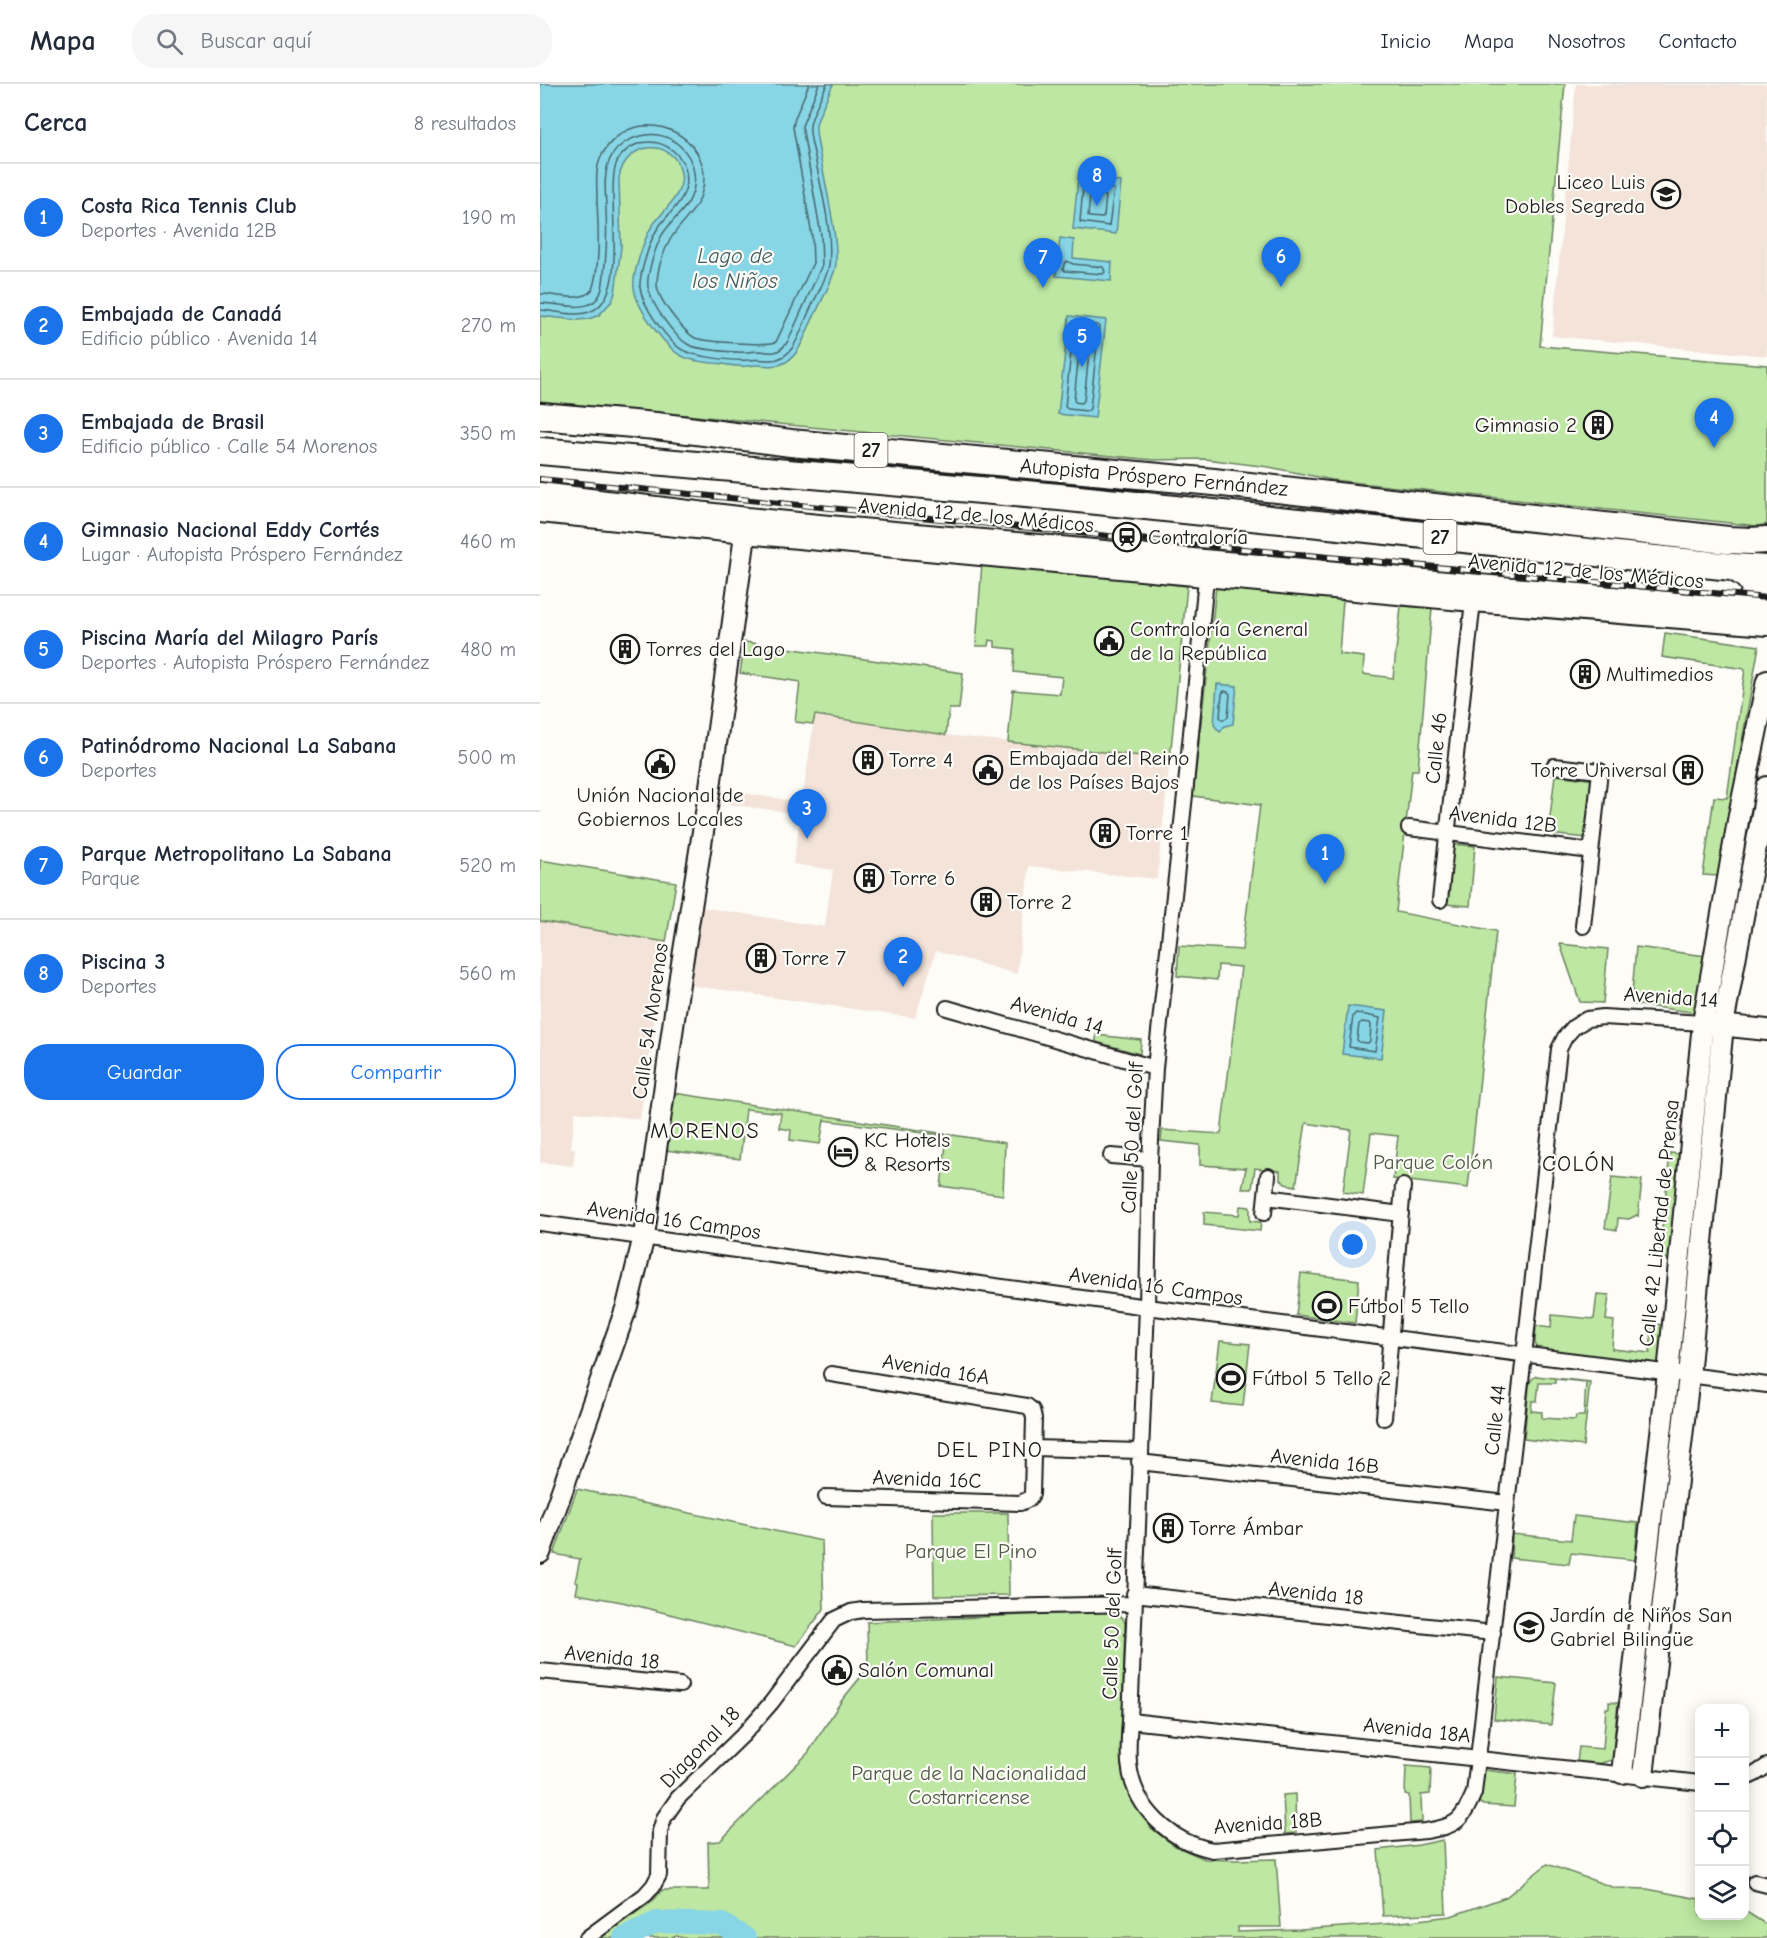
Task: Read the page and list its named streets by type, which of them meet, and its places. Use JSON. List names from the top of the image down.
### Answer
{
  "streets": {
    "highway": ["27", "Autopista Próspero Fernández"],
    "main road": [
      "Avenida 12 de los Médicos",
      "Avenida 14",
      "Calle 54 Morenos",
      "Calle 42 Libertad de Prensa"
    ],
    "street": [
      "Calle 46",
      "Avenida 12B",
      "Calle 50 del Golf",
      "Avenida 16 Campos",
      "Avenida 16A",
      "Calle 44",
      "Avenida 16B",
      "Avenida 16C",
      "Avenida 18",
      "Avenida 18A",
      "Diagonal 18",
      "Avenida 18B"
    ]
  },
  "crossings": [
    ["Avenida 12 de los Médicos", "Calle 46"],
    ["Avenida 12 de los Médicos", "Calle 54 Morenos"],
    ["Avenida 12 de los Médicos", "Calle 50 del Golf"],
    ["Calle 46", "Avenida 12B"],
    ["Avenida 14", "Calle 50 del Golf"],
    ["Avenida 14", "Calle 42 Libertad de Prensa"],
    ["Avenida 14", "Calle 44"],
    ["Calle 54 Morenos", "Avenida 16 Campos"],
    ["Calle 50 del Golf", "Avenida 16 Campos"],
    ["Calle 50 del Golf", "Avenida 16B"],
    ["Calle 50 del Golf", "Avenida 18"],
    ["Calle 50 del Golf", "Avenida 18A"],
    ["Calle 50 del Golf", "Avenida 18B"],
    ["Avenida 16 Campos", "Calle 42 Libertad de Prensa"],
    ["Avenida 16 Campos", "Calle 44"],
    ["Calle 42 Libertad de Prensa", "Avenida 18A"],
    ["Avenida 16A", "Avenida 16B"],
    ["Avenida 16A", "Avenida 16C"],
    ["Calle 44", "Avenida 16B"],
    ["Calle 44", "Avenida 18"],
    ["Calle 44", "Avenida 18A"],
    ["Calle 44", "Avenida 18B"],
    ["Avenida 16B", "Avenida 16C"],
    ["Avenida 18", "Diagonal 18"],
    ["Avenida 18A", "Avenida 18B"]
  ],
  "districts": ["MORENOS", "COLÓN", "DEL PINO"],
  "water": ["Lago de los Niños"],
  "parks": ["Parque Colón", "Parque El Pino", "Parque de la Nacionalidad Costarricense"],
  "places": {
    "school or university": ["Liceo Luis Dobles Segreda", "Jardín de Niños San Gabriel Bilingüe"],
    "building": [
      "Gimnasio 2",
      "Torres del Lago",
      "Multimedios",
      "Torre 4",
      "Torre Universal",
      "Torre 1",
      "Torre 6",
      "Torre 2",
      "Torre 7",
      "Torre Ámbar"
    ],
    "station": ["Contraloría"],
    "public building": [
      "Contraloría General de la República",
      "Unión Nacional de Gobiernos Locales",
      "Embajada del Reino de los Países Bajos",
      "Salón Comunal"
    ],
    "hotel": ["KC Hotels & Resorts"],
    "sports": ["Fútbol 5 Tello", "Fútbol 5 Tello 2"]
  },
  "page": {
    "header": "Mapa",
    "search": "Buscar aquí",
    "nav": [
      "Inicio",
      "Mapa",
      "Nosotros",
      "Contacto"
    ],
    "heading": ["Cerca", "8 resultados"],
    "pins": [
      "8",
      "6",
      "7",
      "5",
      "4",
      "3",
      "1",
      "2"
    ],
    "list": [
      {
        "mark": "1",
        "name": "Costa Rica Tennis Club",
        "note": "Deportes · Avenida 12B",
        "value": "190 m"
      },
      {
        "mark": "2",
        "name": "Embajada de Canadá",
        "note": "Edificio público · Avenida 14",
        "value": "270 m"
      },
      {
        "mark": "3",
        "name": "Embajada de Brasil",
        "note": "Edificio público · Calle 54 Morenos",
        "value": "350 m"
      },
      {
        "mark": "4",
        "name": "Gimnasio Nacional Eddy Cortés",
        "note": "Lugar · Autopista Próspero Fernández",
        "value": "460 m"
      },
      {
        "mark": "5",
        "name": "Piscina María del Milagro París",
        "note": "Deportes · Autopista Próspero Fernández",
        "value": "480 m"
      },
      {
        "mark": "6",
        "name": "Patinódromo Nacional La Sabana",
        "note": "Deportes",
        "value": "500 m"
      },
      {
        "mark": "7",
        "name": "Parque Metropolitano La Sabana",
        "note": "Parque",
        "value": "520 m"
      },
      {
        "mark": "8",
        "name": "Piscina 3",
        "note": "Deportes",
        "value": "560 m"
      }
    ],
    "buttons": ["Guardar", "Compartir"],
    "map_buttons": ["+", "−"]
  }
}
